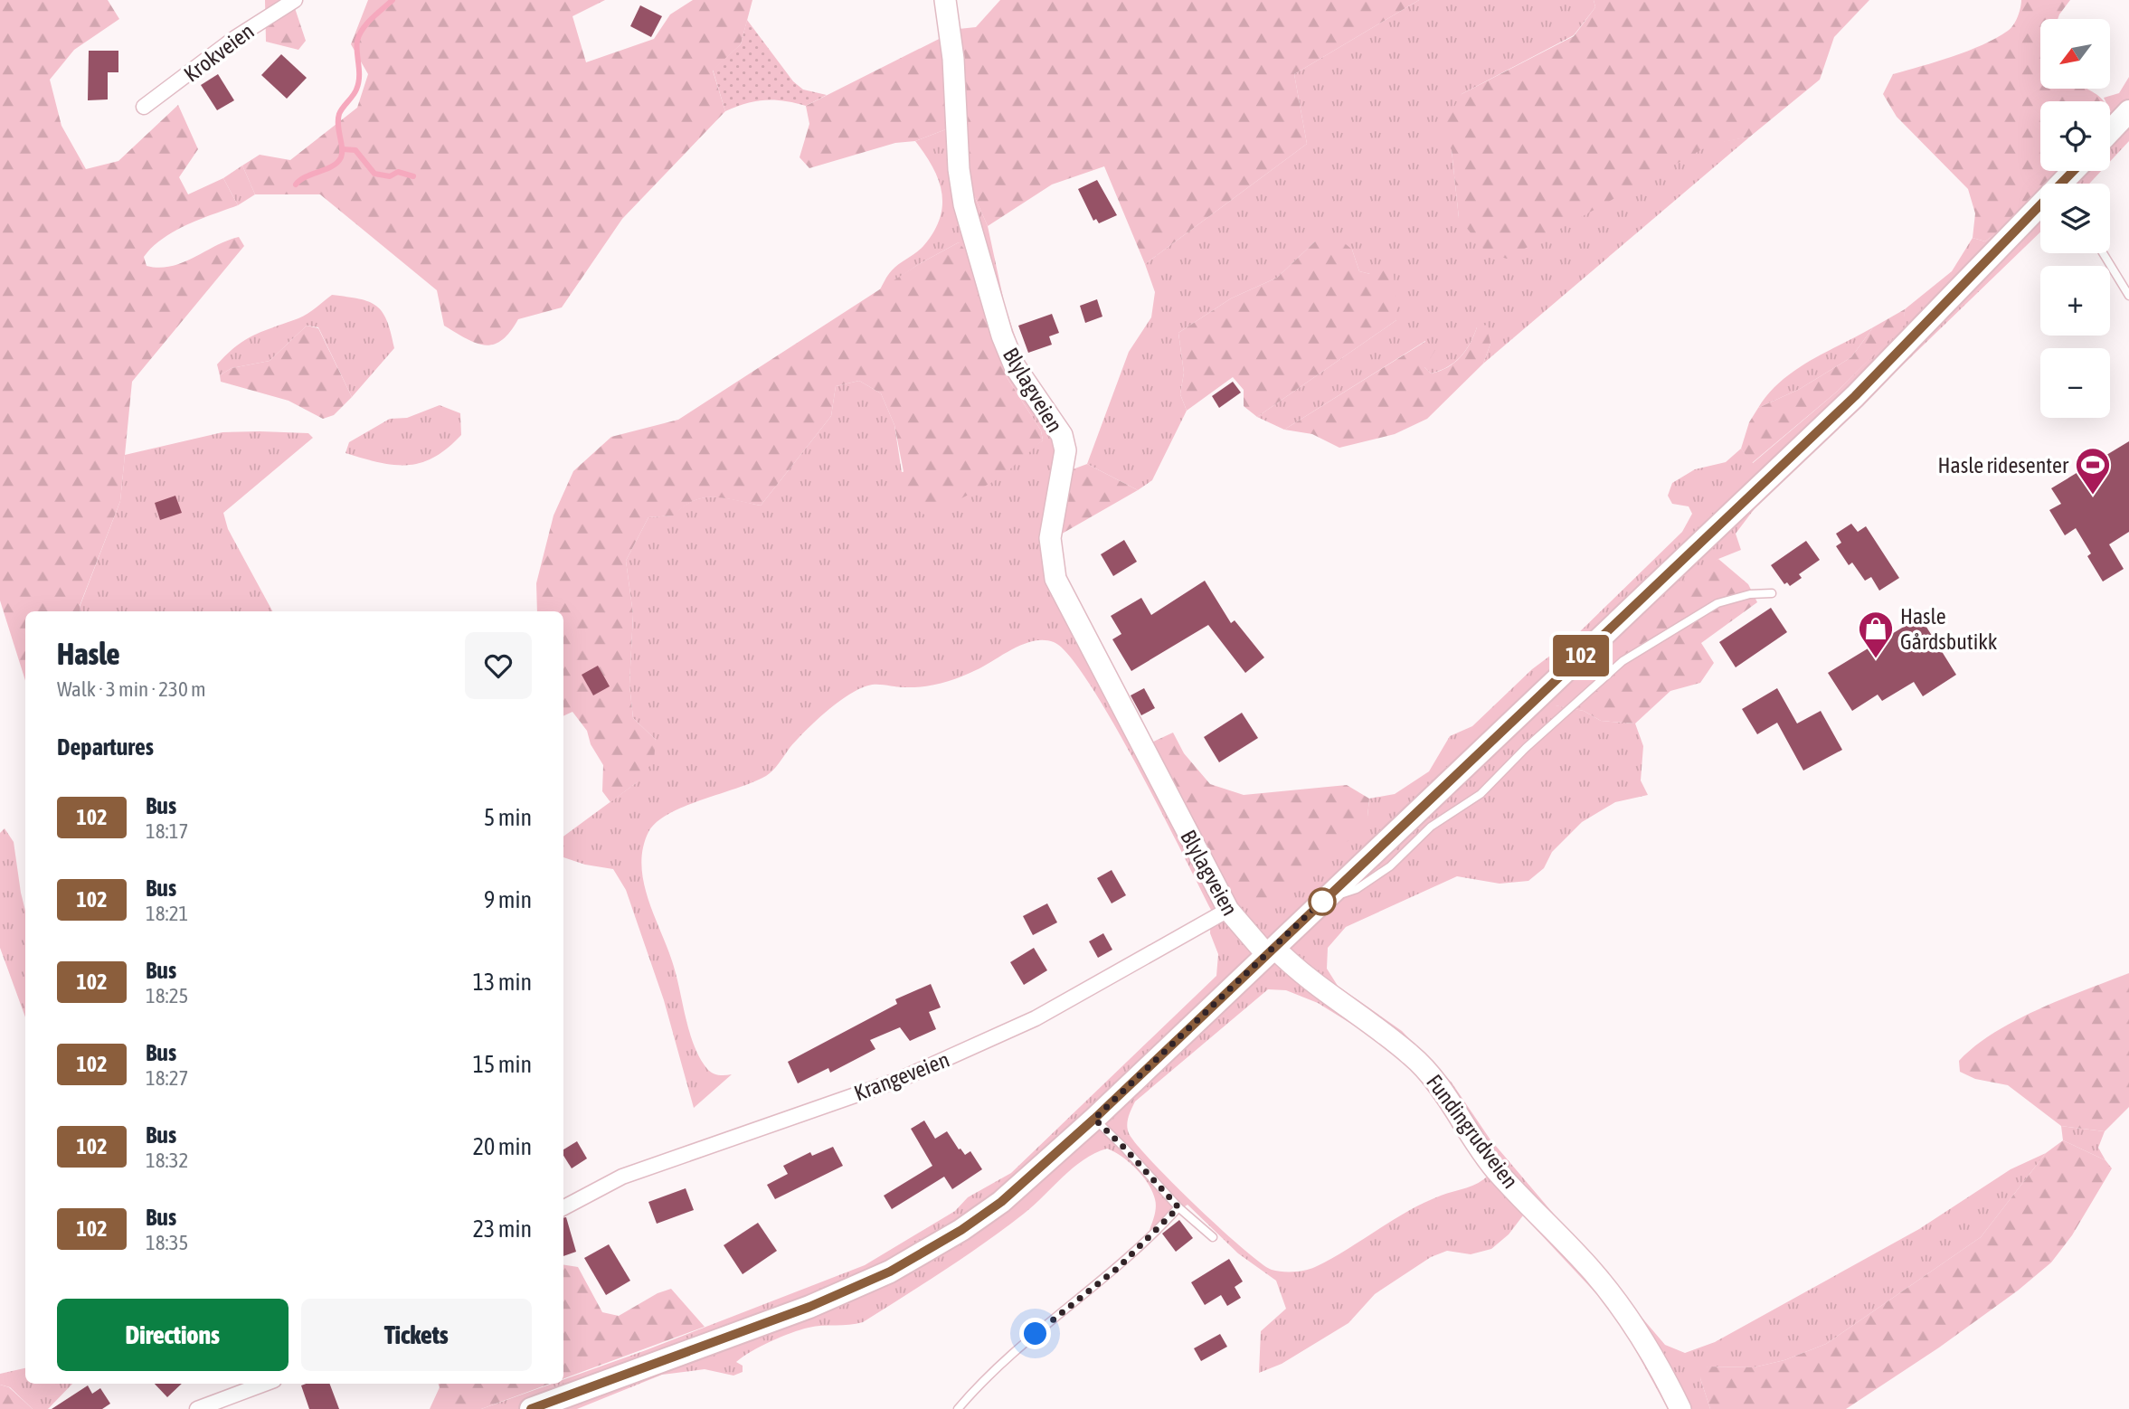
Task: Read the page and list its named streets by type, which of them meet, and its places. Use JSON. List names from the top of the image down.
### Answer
{
  "streets": {
    "street": [
      "Krokveien",
      "Blylagveien",
      "Krangeveien",
      "Fundingrudveien"
    ]
  },
  "crossings": [
    ["Blylagveien", "Krangeveien"],
    ["Blylagveien", "Fundingrudveien"]
  ],
  "places": {
    "sports": ["Hasle ridesenter"],
    "shop": ["Hasle Gårdsbutikk"]
  },
  "lines": ["bus line 102"],
  "north": "bottom left",
  "page": {
    "on_map": "102",
    "map_buttons": ["+", "−"],
    "heading": [
      ["Hasle", "Walk · 3 min · 230 m"],
      "Departures"
    ],
    "list": [
      {
        "mark": "102",
        "name": "Bus",
        "note": "18:17",
        "value": "5 min"
      },
      {
        "mark": "102",
        "name": "Bus",
        "note": "18:21",
        "value": "9 min"
      },
      {
        "mark": "102",
        "name": "Bus",
        "note": "18:25",
        "value": "13 min"
      },
      {
        "mark": "102",
        "name": "Bus",
        "note": "18:27",
        "value": "15 min"
      },
      {
        "mark": "102",
        "name": "Bus",
        "note": "18:32",
        "value": "20 min"
      },
      {
        "mark": "102",
        "name": "Bus",
        "note": "18:35",
        "value": "23 min"
      }
    ],
    "buttons": ["Directions", "Tickets"]
  }
}
